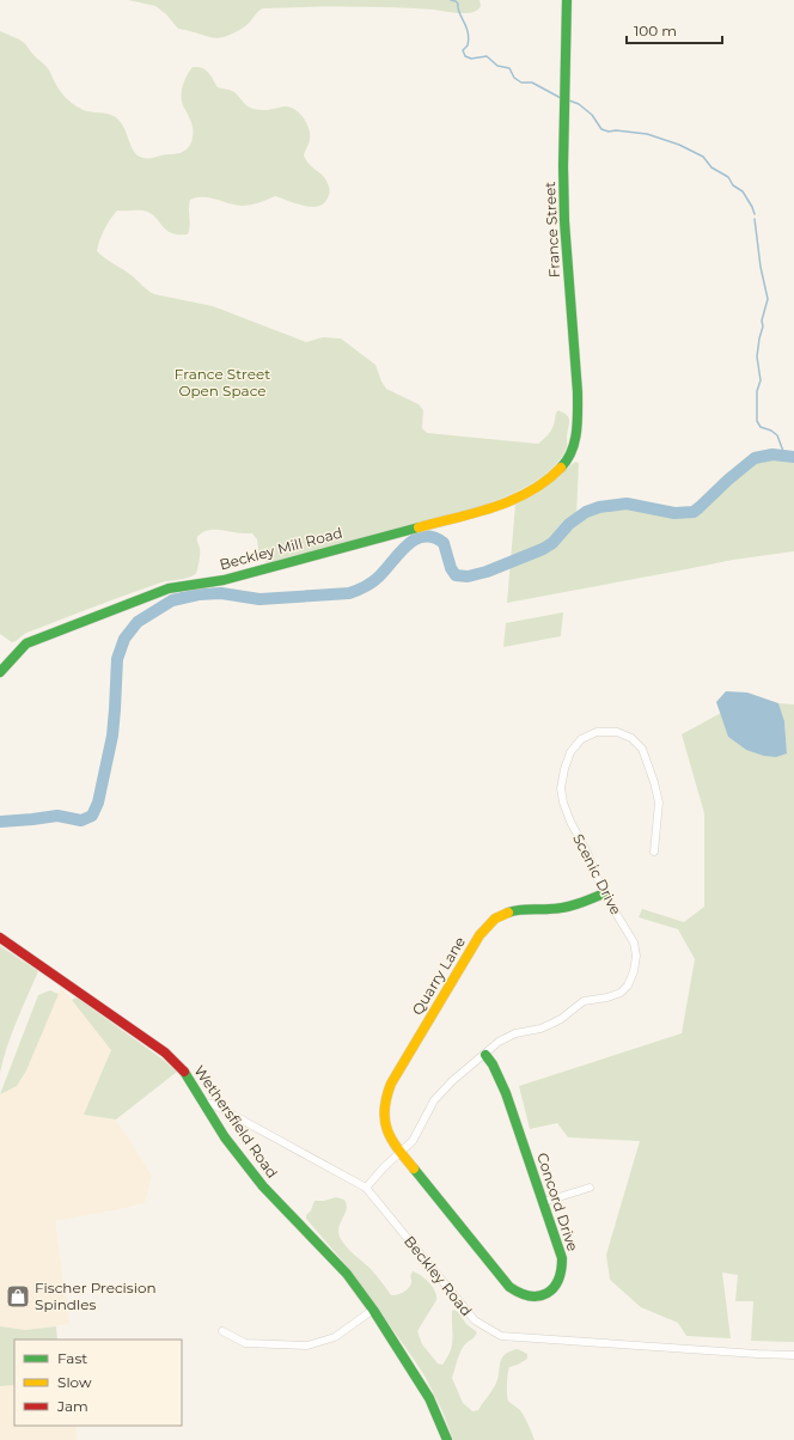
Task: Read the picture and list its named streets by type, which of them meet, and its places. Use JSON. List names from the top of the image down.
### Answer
{
  "streets": {
    "street": [
      "France Street",
      "Beckley Mill Road",
      "Scenic Drive",
      "Quarry Lane",
      "Wethersfield Road",
      "Concord Drive",
      "Beckley Road"
    ]
  },
  "crossings": [
    ["France Street", "Beckley Mill Road"],
    ["Scenic Drive", "Quarry Lane"],
    ["Scenic Drive", "Concord Drive"],
    ["Scenic Drive", "Beckley Road"],
    ["Quarry Lane", "Concord Drive"],
    ["Wethersfield Road", "Beckley Road"]
  ],
  "parks": ["France Street Open Space"],
  "places": {
    "shop": ["Fischer Precision Spindles"]
  },
  "legend": ["Fast", "Slow", "Jam"],
  "scale_bar": "100 m"
}
